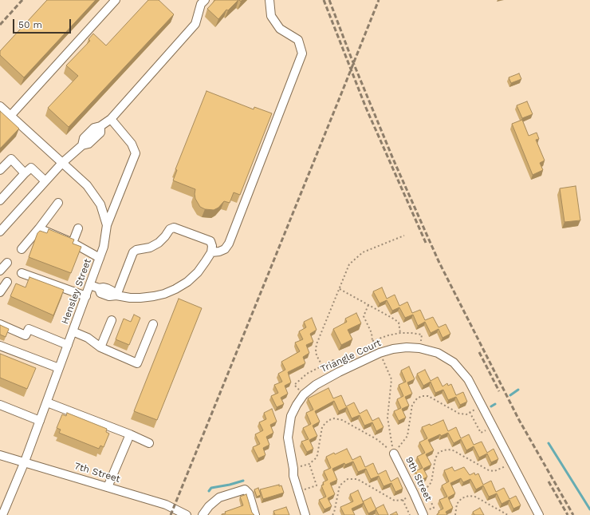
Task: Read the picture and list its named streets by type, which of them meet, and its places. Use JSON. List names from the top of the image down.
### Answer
{
  "streets": {
    "street": [
      "Hensley Street",
      "Triangle Court",
      "7th Street",
      "9th Street"
    ]
  },
  "crossings": [
    ["Hensley Street", "7th Street"]
  ],
  "scale_bar": "50 m"
}
